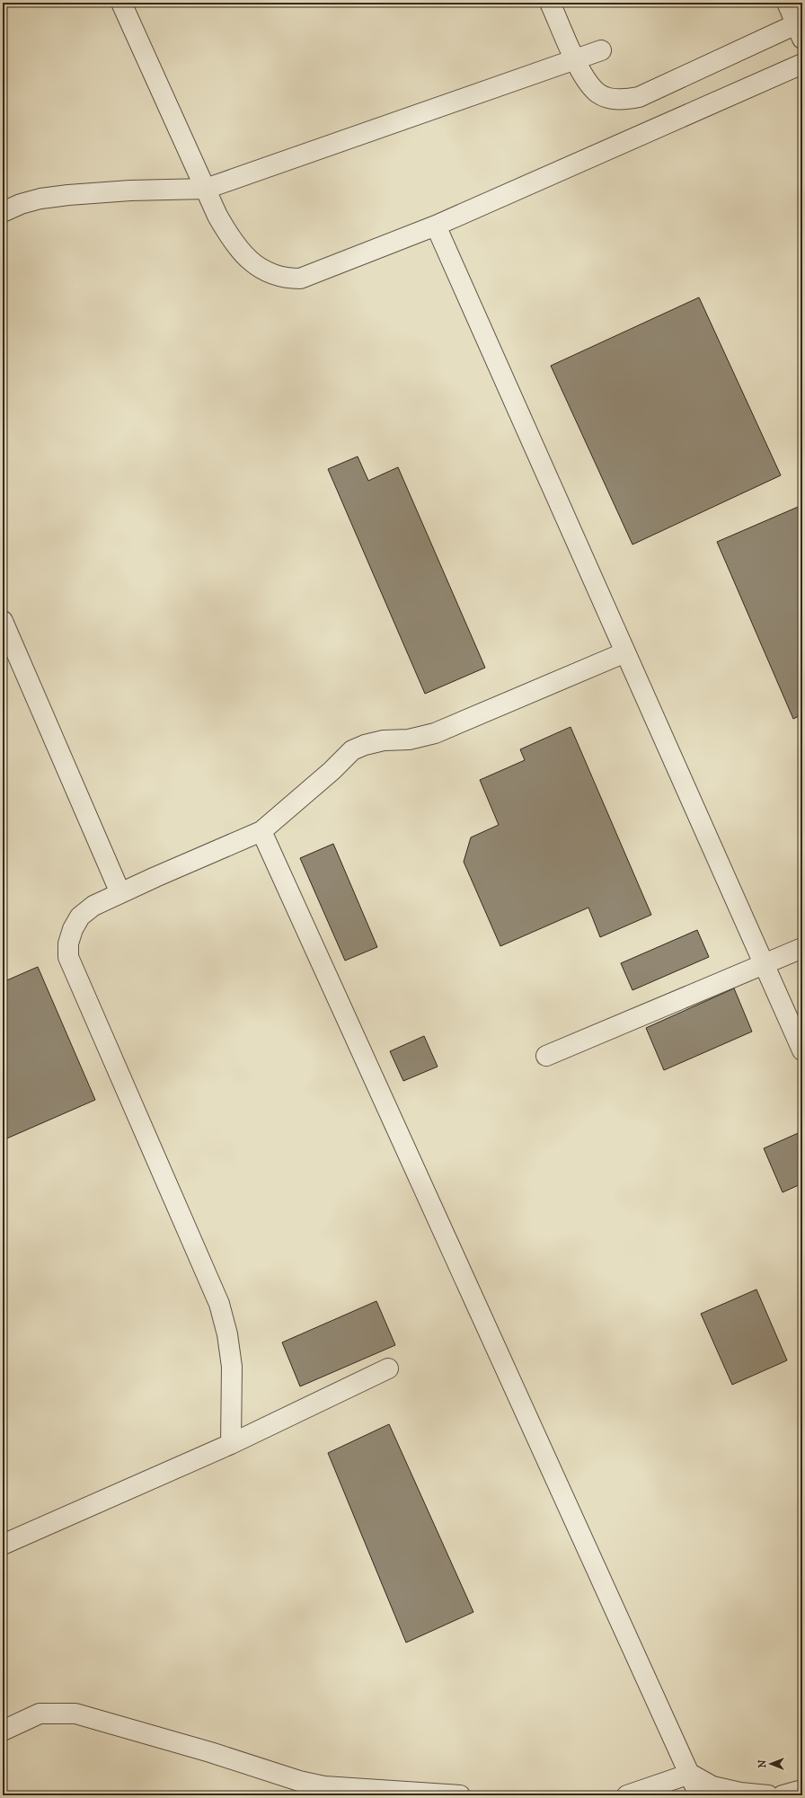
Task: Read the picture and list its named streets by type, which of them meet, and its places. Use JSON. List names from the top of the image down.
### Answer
{
  "north": "left"
}
